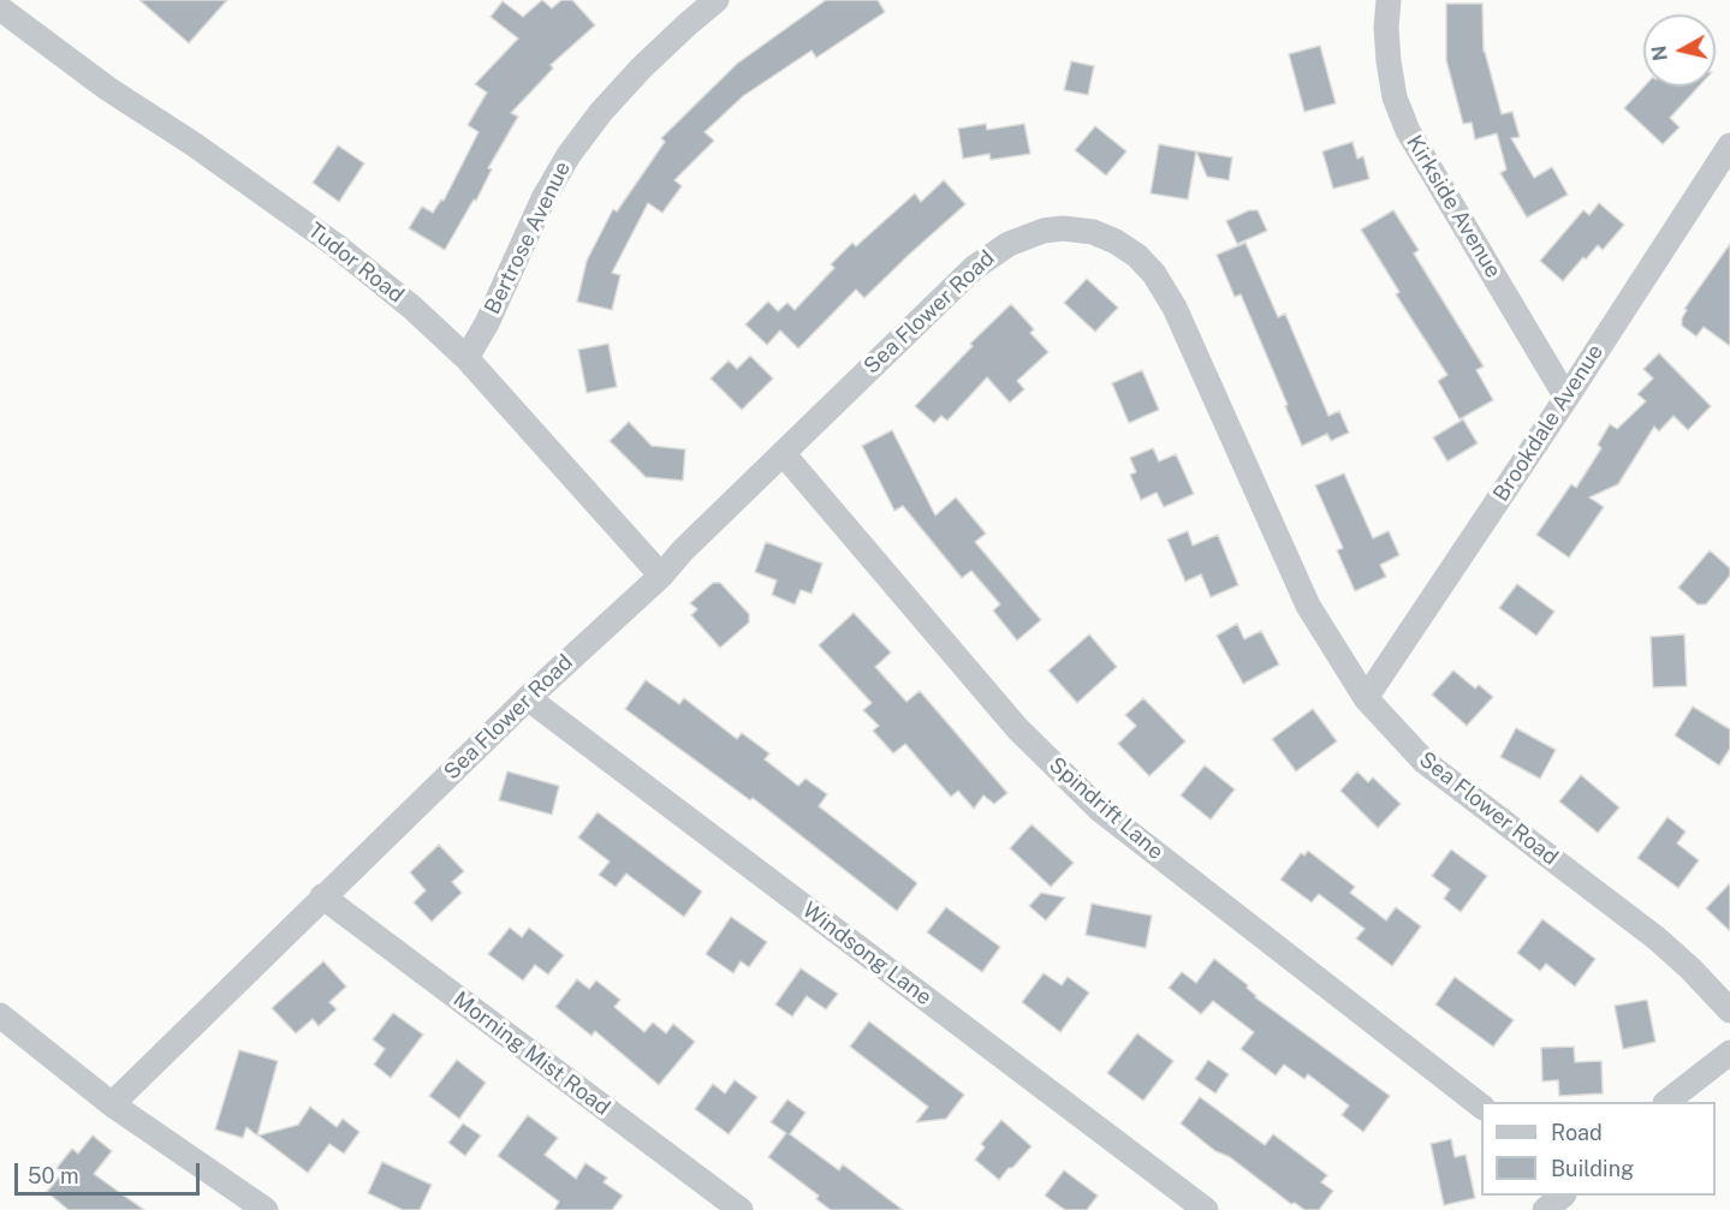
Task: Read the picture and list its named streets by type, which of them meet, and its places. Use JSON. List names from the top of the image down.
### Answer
{
  "streets": {
    "street": [
      "Kirkside Avenue",
      "Bertrose Avenue",
      "Tudor Road",
      "Sea Flower Road",
      "Brookdale Avenue",
      "Spindrift Lane",
      "Windsong Lane",
      "Morning Mist Road"
    ]
  },
  "crossings": [
    ["Kirkside Avenue", "Brookdale Avenue"],
    ["Bertrose Avenue", "Tudor Road"],
    ["Tudor Road", "Sea Flower Road"],
    ["Sea Flower Road", "Brookdale Avenue"],
    ["Sea Flower Road", "Spindrift Lane"],
    ["Sea Flower Road", "Windsong Lane"],
    ["Sea Flower Road", "Morning Mist Road"]
  ],
  "legend": ["Road", "Building"],
  "scale_bar": "50 m",
  "north": "left"
}
